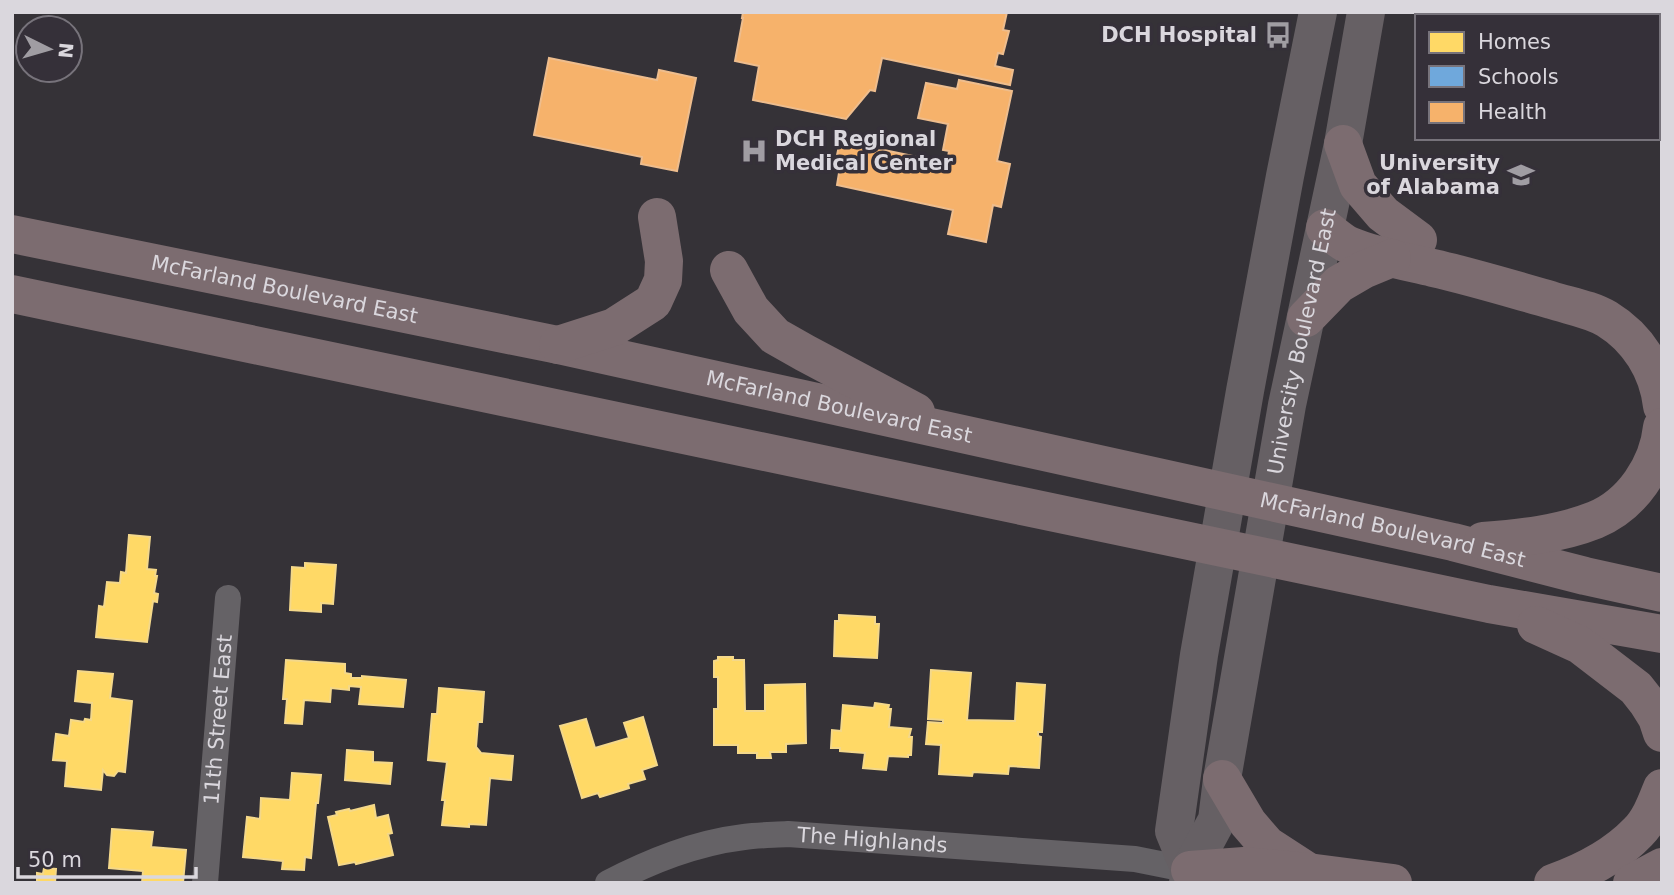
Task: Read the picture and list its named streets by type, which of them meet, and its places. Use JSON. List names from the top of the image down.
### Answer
{
  "streets": {
    "highway": ["McFarland Boulevard East"],
    "main road": ["University Boulevard East"],
    "street": ["11th Street East", "The Highlands"]
  },
  "crossings": [
    ["University Boulevard East", "The Highlands"]
  ],
  "places": {
    "bus stop": ["DCH Hospital"],
    "hospital": ["DCH Regional Medical Center"],
    "school or university": ["University of Alabama"]
  },
  "legend": ["Homes", "Schools", "Health"],
  "scale_bar": "50 m",
  "north": "right"
}
